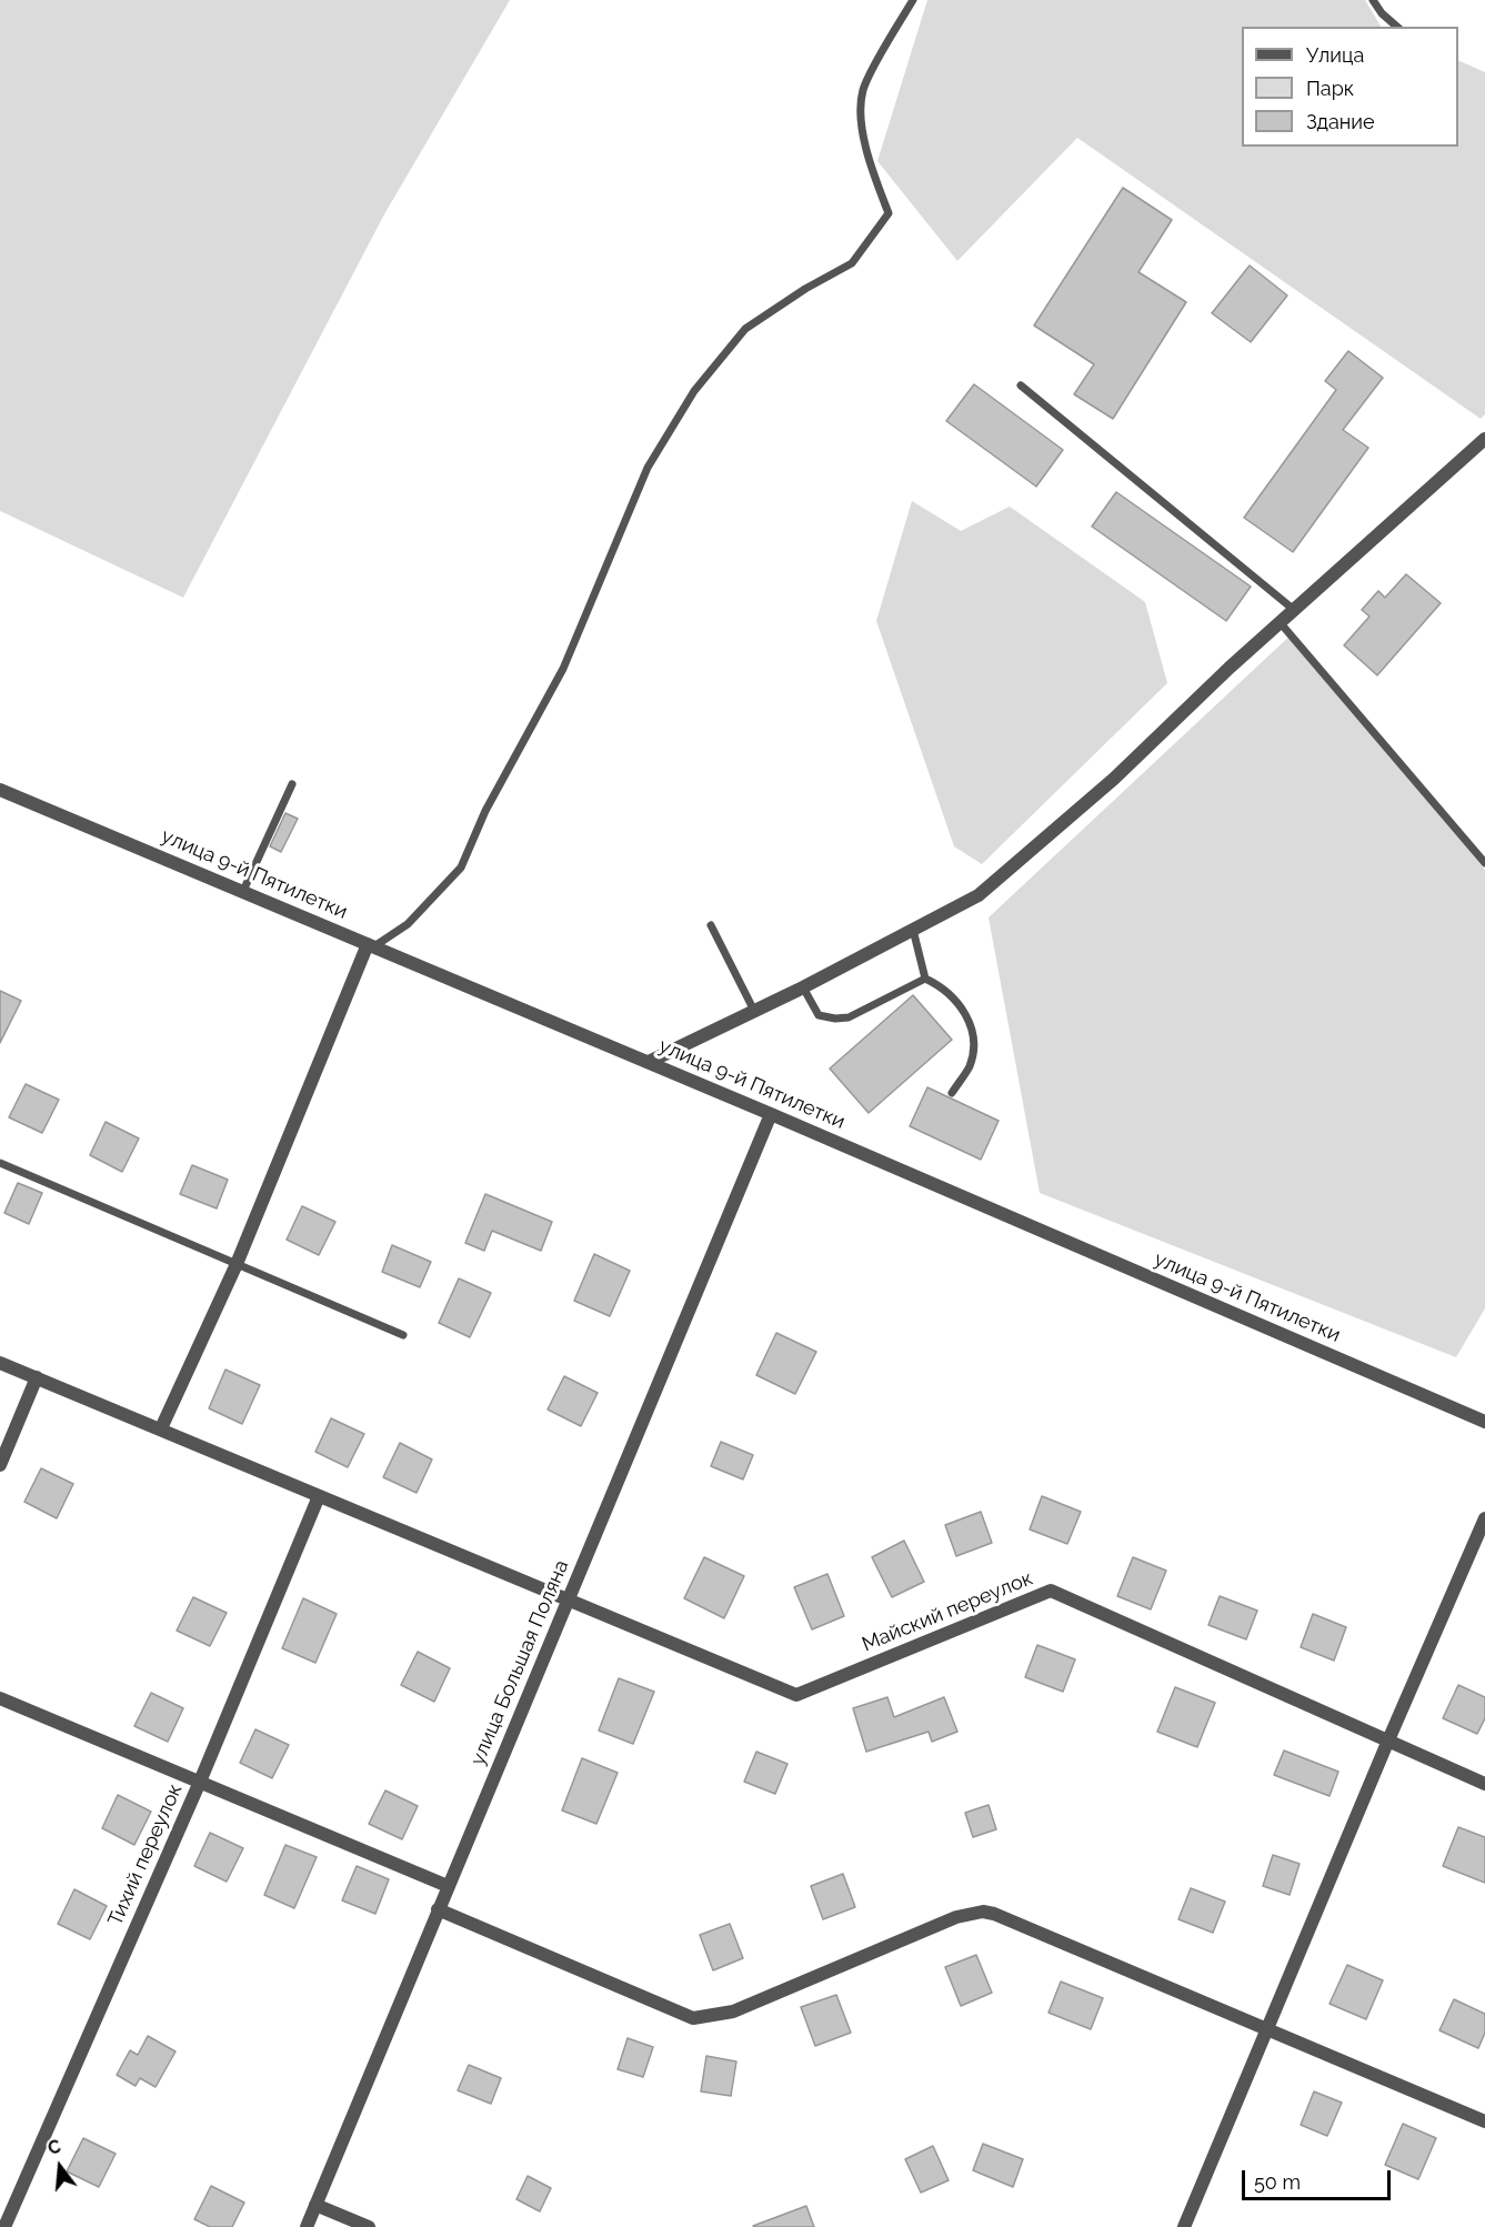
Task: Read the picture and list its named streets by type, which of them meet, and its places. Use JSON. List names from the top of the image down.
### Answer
{
  "streets": {
    "street": [
      "улица 9-й Пятилетки",
      "Майский переулок",
      "улица Большая Поляна",
      "Тихий переулок"
    ]
  },
  "crossings": [
    ["улица 9-й Пятилетки", "улица Большая Поляна"],
    ["Майский переулок", "улица Большая Поляна"],
    ["Майский переулок", "Тихий переулок"]
  ],
  "legend": ["Улица", "Парк", "Здание"],
  "scale_bar": "50 m",
  "north": "top"
}
